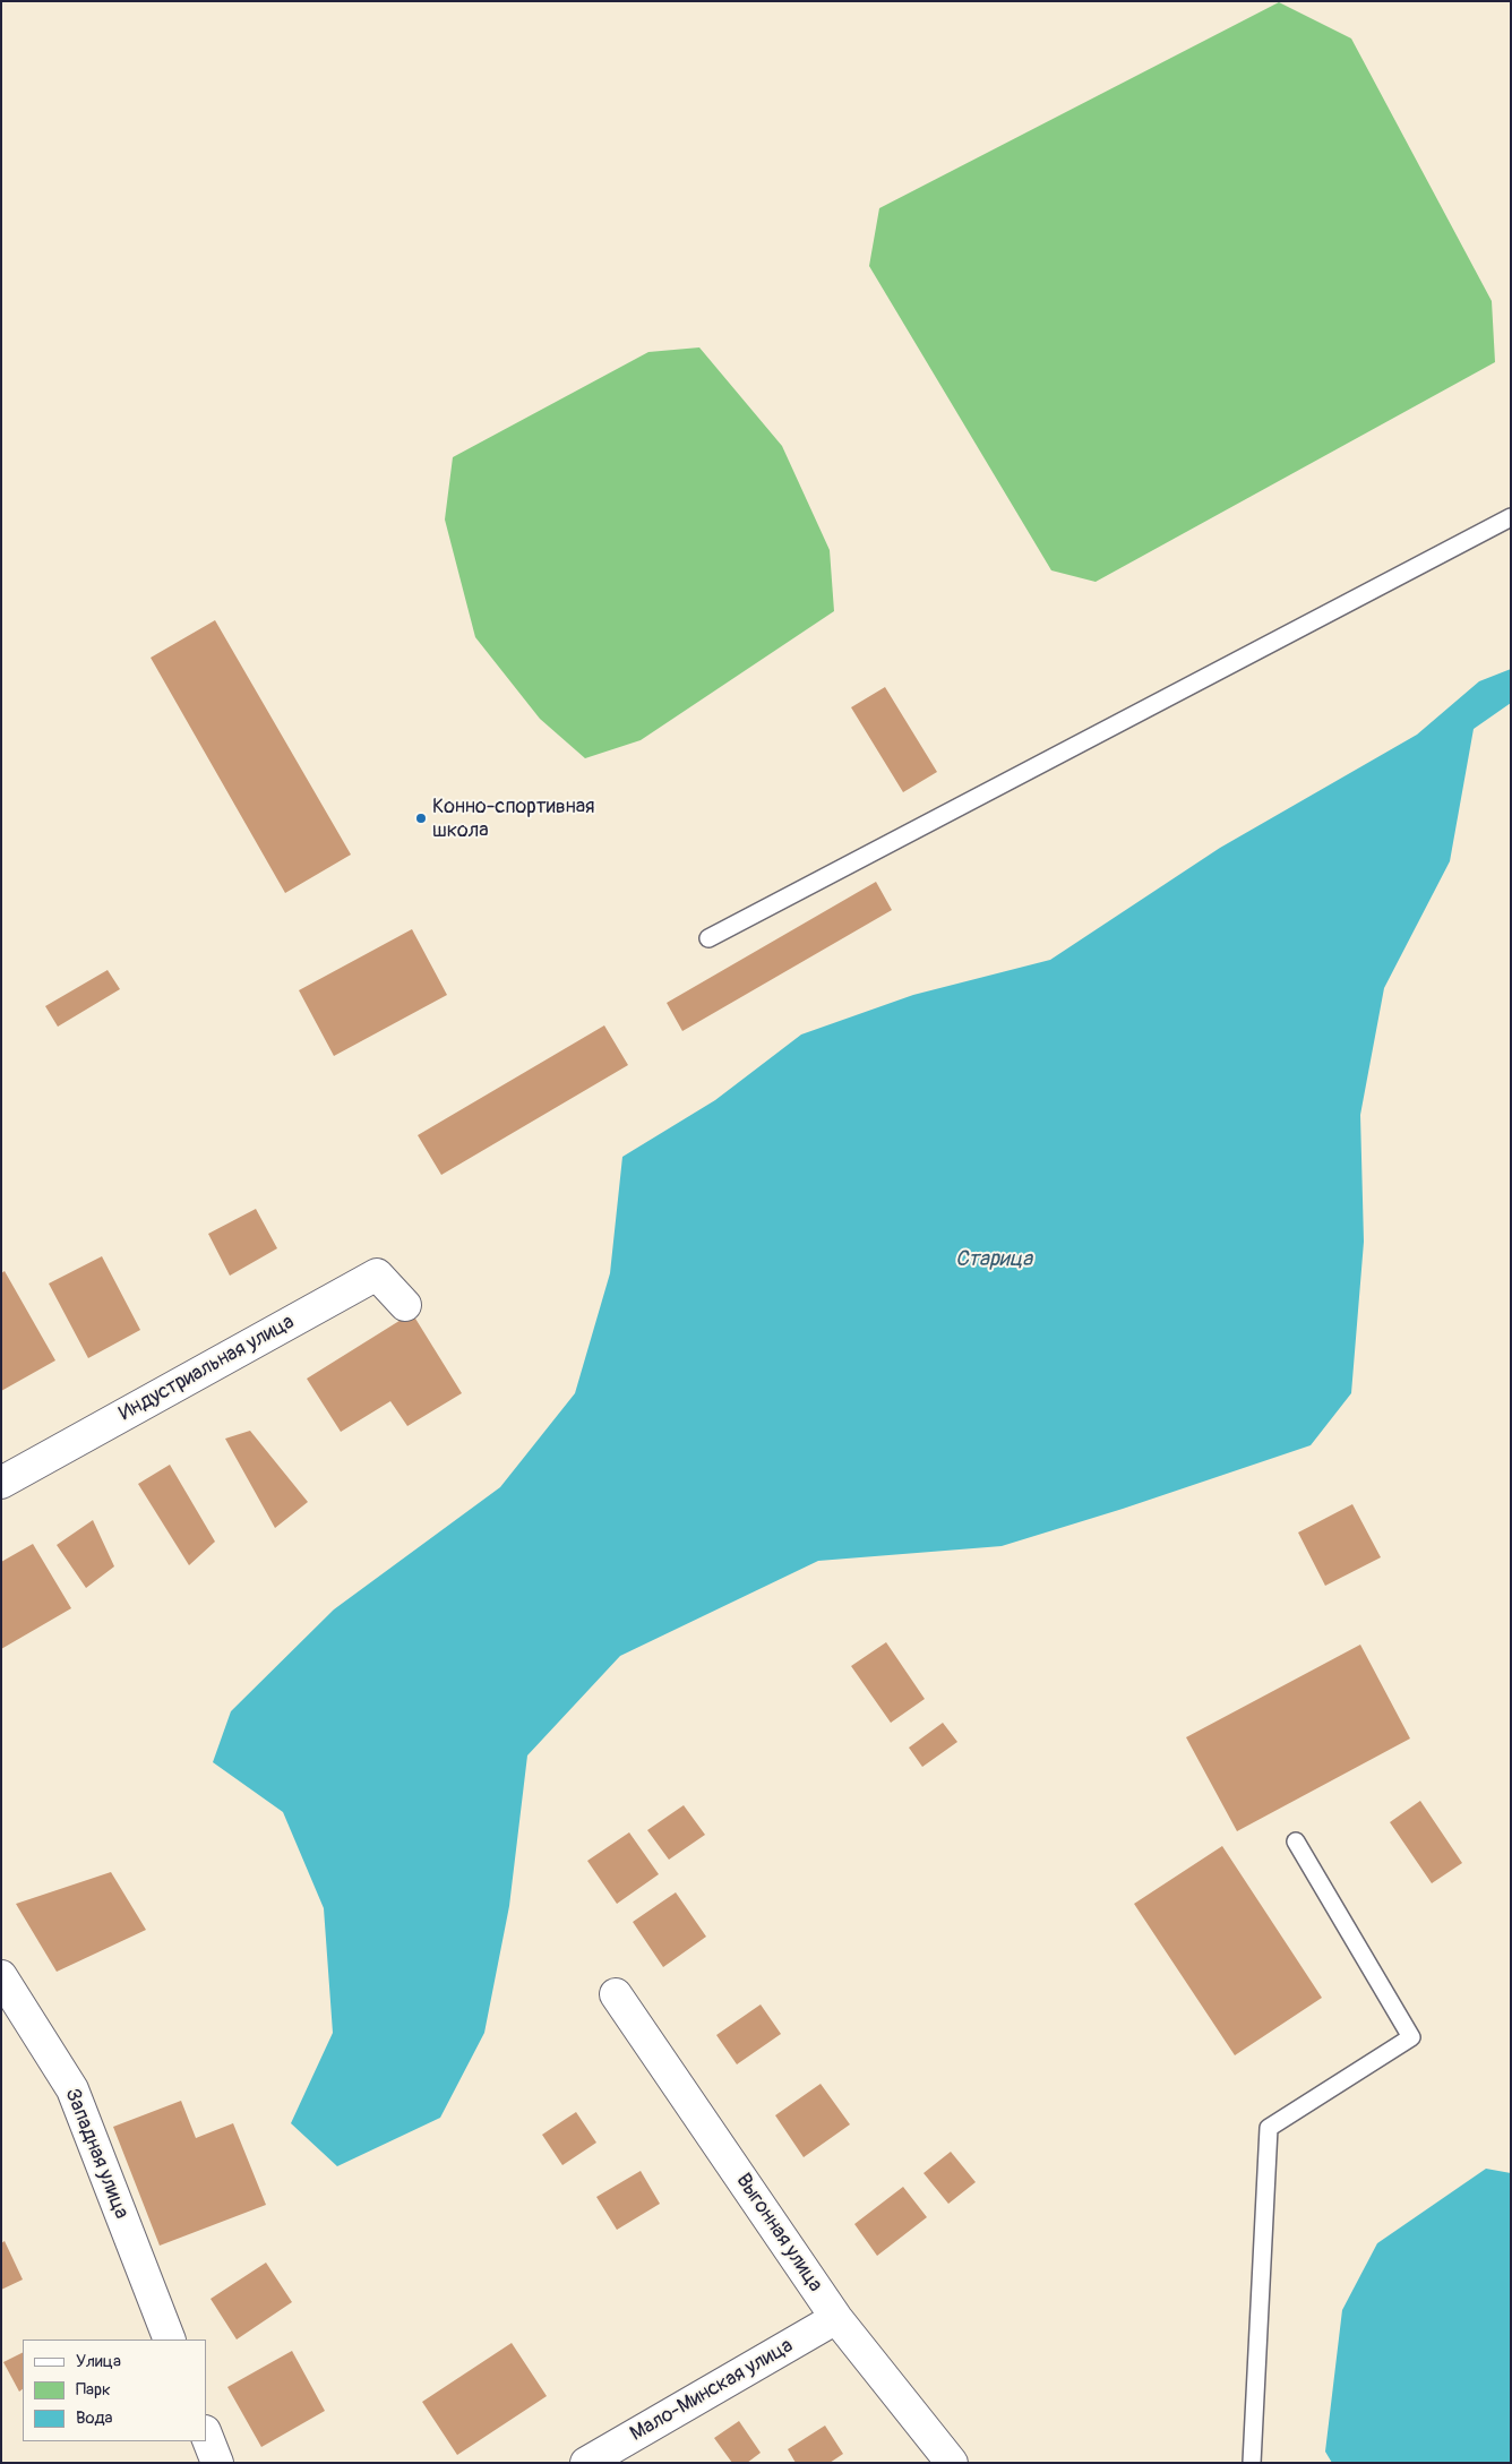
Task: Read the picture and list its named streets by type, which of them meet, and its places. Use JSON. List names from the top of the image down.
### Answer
{
  "streets": {
    "street": [
      "Индустриальная улица",
      "Западная улица",
      "Выгонная улица",
      "Мало-Минская улица"
    ]
  },
  "crossings": [
    ["Выгонная улица", "Мало-Минская улица"]
  ],
  "water": ["Старица"],
  "places": ["Конно-спортивная школа"],
  "legend": ["Улица", "Парк", "Вода"]
}
